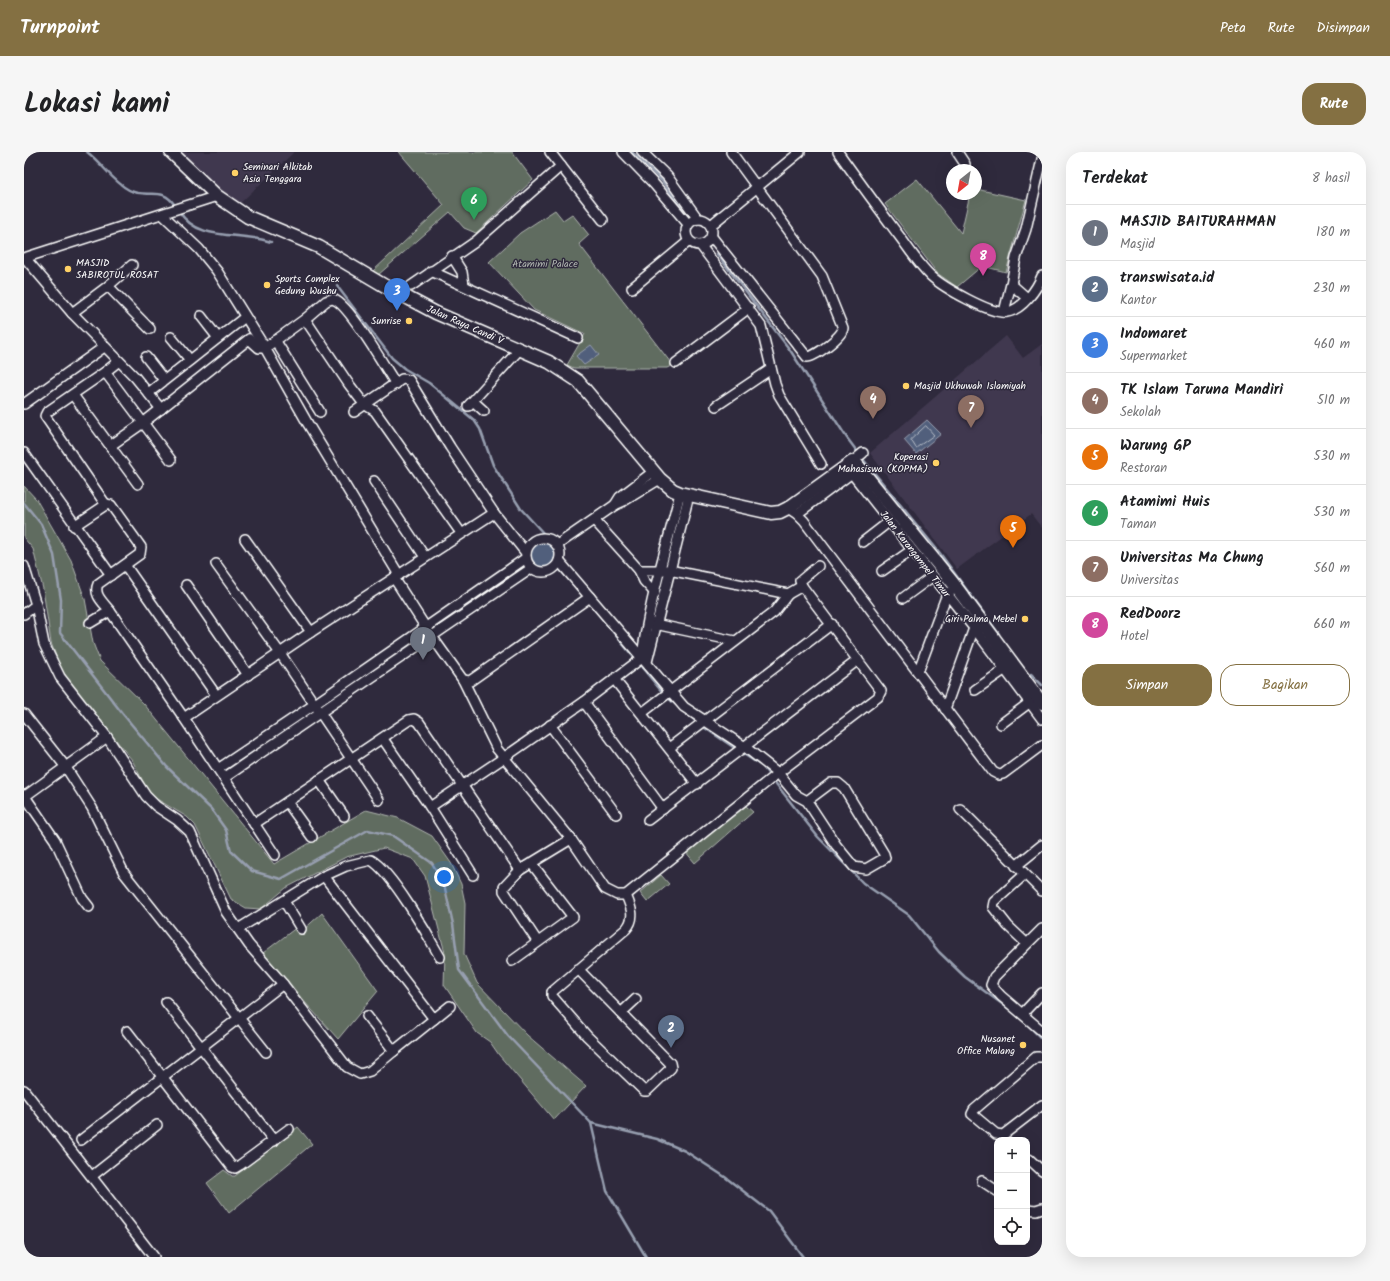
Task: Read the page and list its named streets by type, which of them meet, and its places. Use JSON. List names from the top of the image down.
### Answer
{
  "streets": {
    "street": ["Jalan Raya Candi V", "Jalan Karangampel Timur"]
  },
  "parks": ["Atamimi Palace"],
  "places": [
    "Seminari Alkitab Asia Tenggara",
    "MASJID SABIROTUL ROSAT",
    "Sports Complex Gedung Wushu",
    "Sunrise",
    "Masjid Ukhuwah Islamiyah",
    "Koperasi Mahasiswa (KOPMA)",
    "Giri Palma Mebel",
    "Nusanet Office Malang"
  ],
  "north": "bottom left",
  "page": {
    "header": "Turnpoint",
    "nav": ["Peta", "Rute", "Disimpan"],
    "title": "Lokasi kami",
    "buttons": [
      "Rute",
      ["Simpan", "Bagikan"]
    ],
    "heading": ["Terdekat", "8 hasil"],
    "pins": [
      "6",
      "8",
      "3",
      "4",
      "7",
      "5",
      "1",
      "2"
    ],
    "list": [
      {
        "mark": "1",
        "name": "MASJID BAITURAHMAN",
        "note": "Masjid",
        "value": "180 m"
      },
      {
        "mark": "2",
        "name": "transwisata.id",
        "note": "Kantor",
        "value": "230 m"
      },
      {
        "mark": "3",
        "name": "Indomaret",
        "note": "Supermarket",
        "value": "460 m"
      },
      {
        "mark": "4",
        "name": "TK Islam Taruna Mandiri",
        "note": "Sekolah",
        "value": "510 m"
      },
      {
        "mark": "5",
        "name": "Warung GP",
        "note": "Restoran",
        "value": "530 m"
      },
      {
        "mark": "6",
        "name": "Atamimi Huis",
        "note": "Taman",
        "value": "530 m"
      },
      {
        "mark": "7",
        "name": "Universitas Ma Chung",
        "note": "Universitas",
        "value": "560 m"
      },
      {
        "mark": "8",
        "name": "RedDoorz",
        "note": "Hotel",
        "value": "660 m"
      }
    ],
    "map_buttons": ["+", "−"]
  }
}
